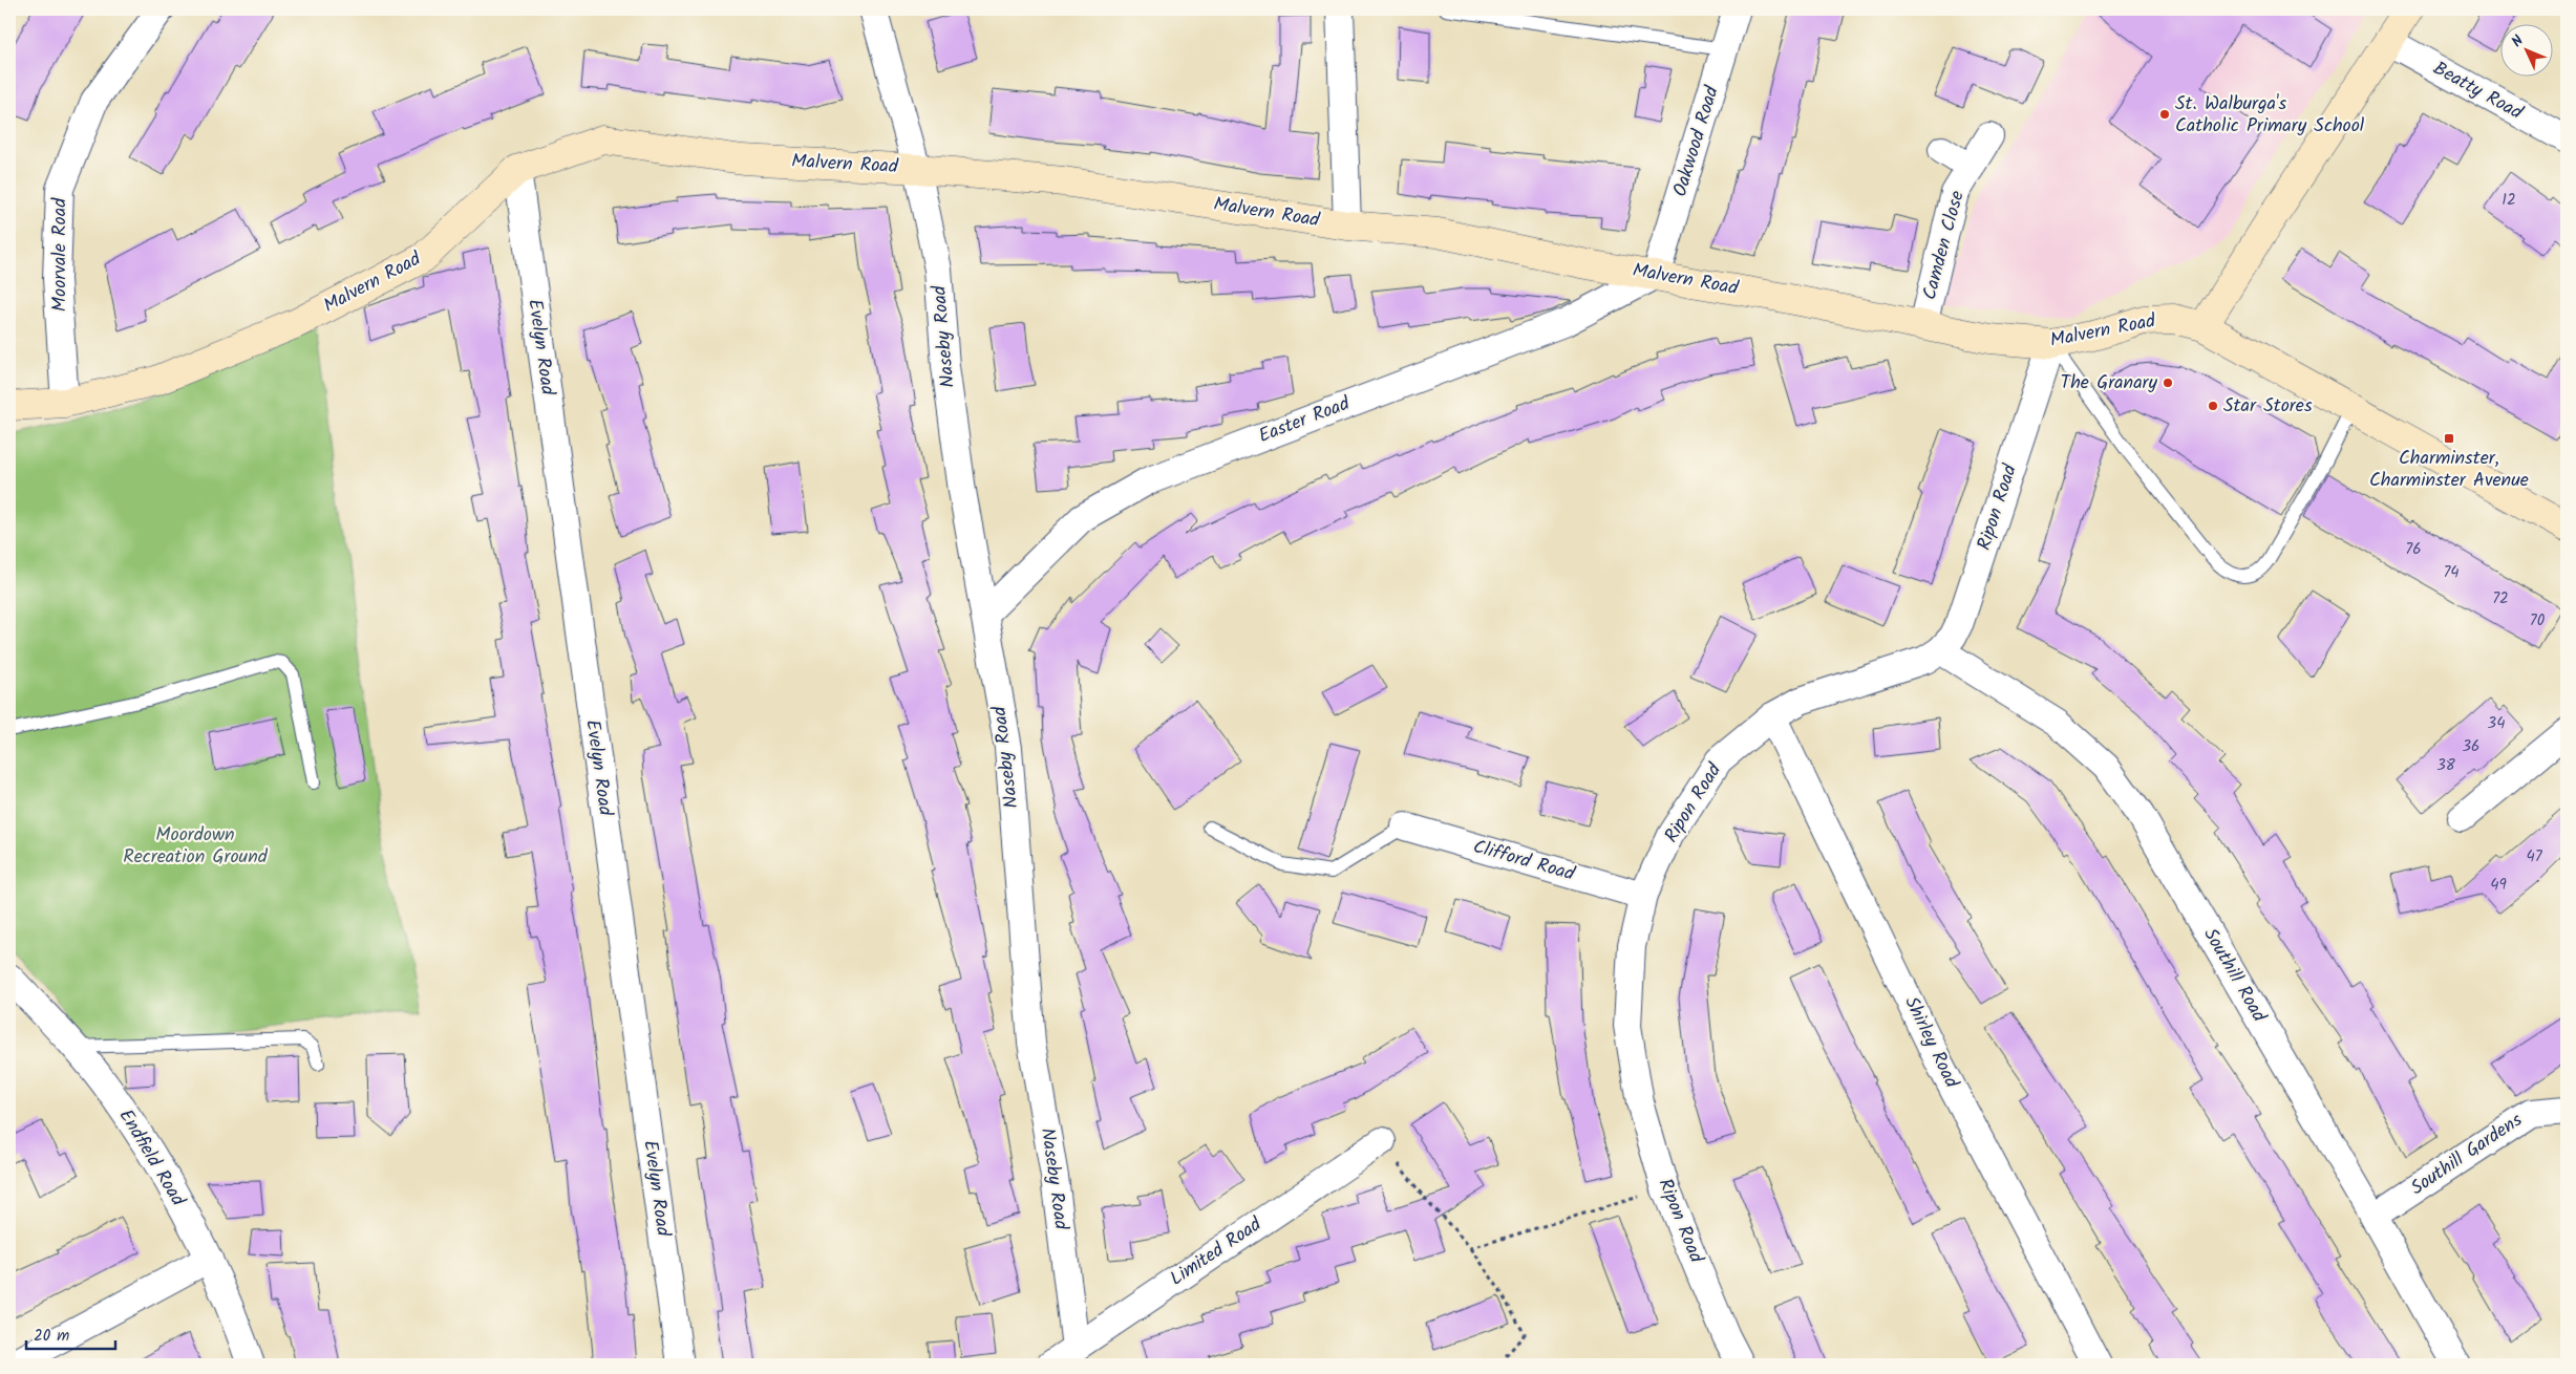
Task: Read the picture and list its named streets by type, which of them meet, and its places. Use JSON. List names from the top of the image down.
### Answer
{
  "streets": {
    "street": [
      "Beatty Road",
      "Oakwood Road",
      "Malvern Road",
      "Camden Close",
      "Moorvale Road",
      "Naseby Road",
      "Evelyn Road",
      "Easter Road",
      "Ripon Road",
      "Clifford Road",
      "Southill Road",
      "Shirley Road",
      "Southill Gardens",
      "Endfield Road",
      "Limited Road"
    ]
  },
  "crossings": [
    ["Oakwood Road", "Malvern Road"],
    ["Oakwood Road", "Easter Road"],
    ["Malvern Road", "Camden Close"],
    ["Malvern Road", "Moorvale Road"],
    ["Malvern Road", "Naseby Road"],
    ["Malvern Road", "Evelyn Road"],
    ["Malvern Road", "Easter Road"],
    ["Malvern Road", "Ripon Road"],
    ["Naseby Road", "Easter Road"],
    ["Naseby Road", "Limited Road"],
    ["Ripon Road", "Clifford Road"],
    ["Ripon Road", "Southill Road"],
    ["Ripon Road", "Shirley Road"],
    ["Southill Road", "Southill Gardens"]
  ],
  "parks": ["Moordown Recreation Ground"],
  "places": {
    "other": ["St. Walburga's Catholic Primary School", "The Granary", "Star Stores"],
    "transit": ["Charminster, Charminster Avenue"]
  },
  "house_numbers": [
    "12",
    "76",
    "74",
    "72",
    "70",
    "34",
    "36",
    "38",
    "47",
    "49"
  ],
  "scale_bar": "20 m",
  "north": "top left"
}
